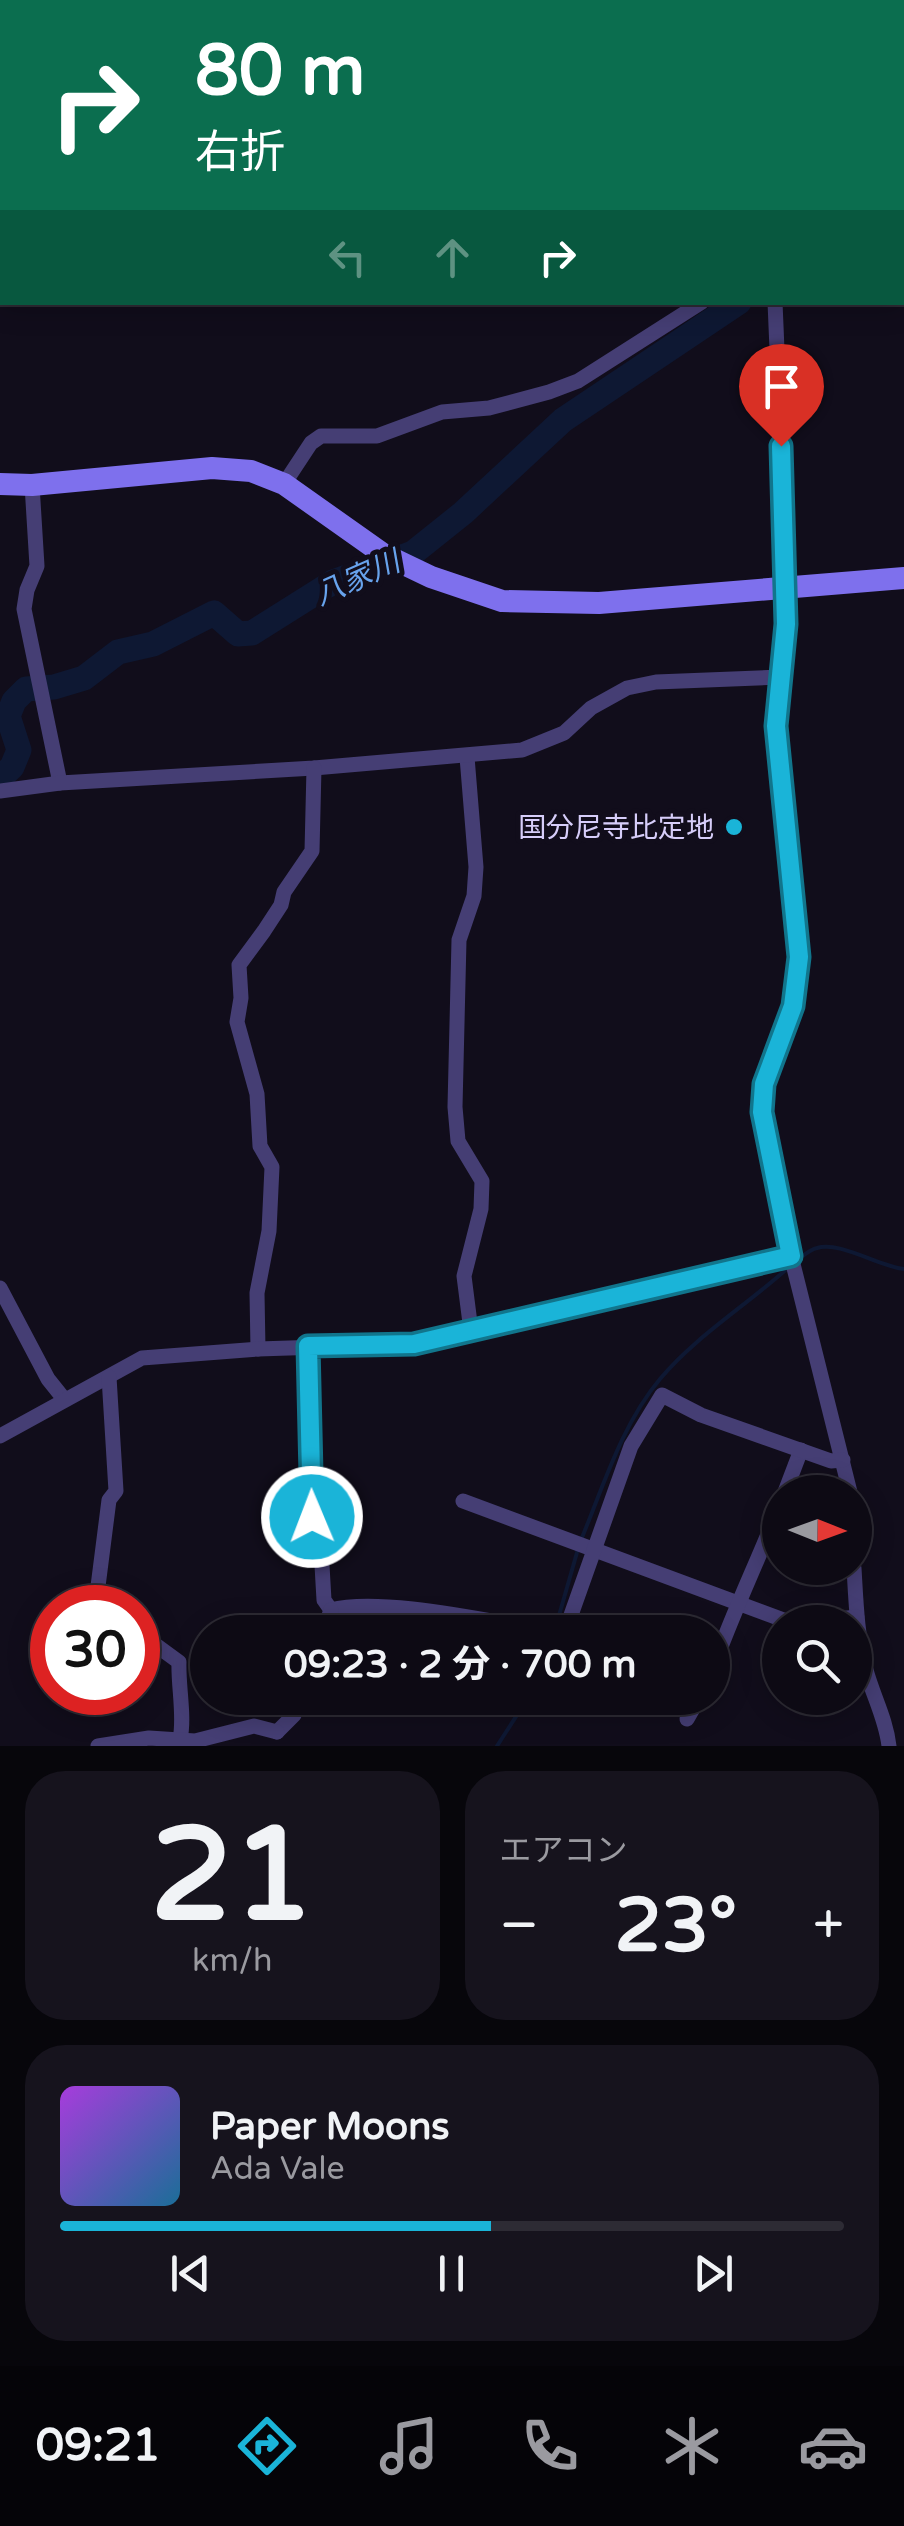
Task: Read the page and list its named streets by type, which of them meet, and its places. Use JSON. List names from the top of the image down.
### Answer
{
  "water": ["八家川"],
  "places": ["国分尼寺比定地"],
  "north": "right",
  "page": {
    "turn": ["80 m", "右折"],
    "limit": "30",
    "trip": "09:23 · 2 分 · 700 m",
    "tile": [
      ["21", "km/h"],
      "エアコン"
    ],
    "heat": ["−", "23°", "+"],
    "song": ["Paper Moons", "Ada Vale"],
    "tabs": "09:21"
  }
}
